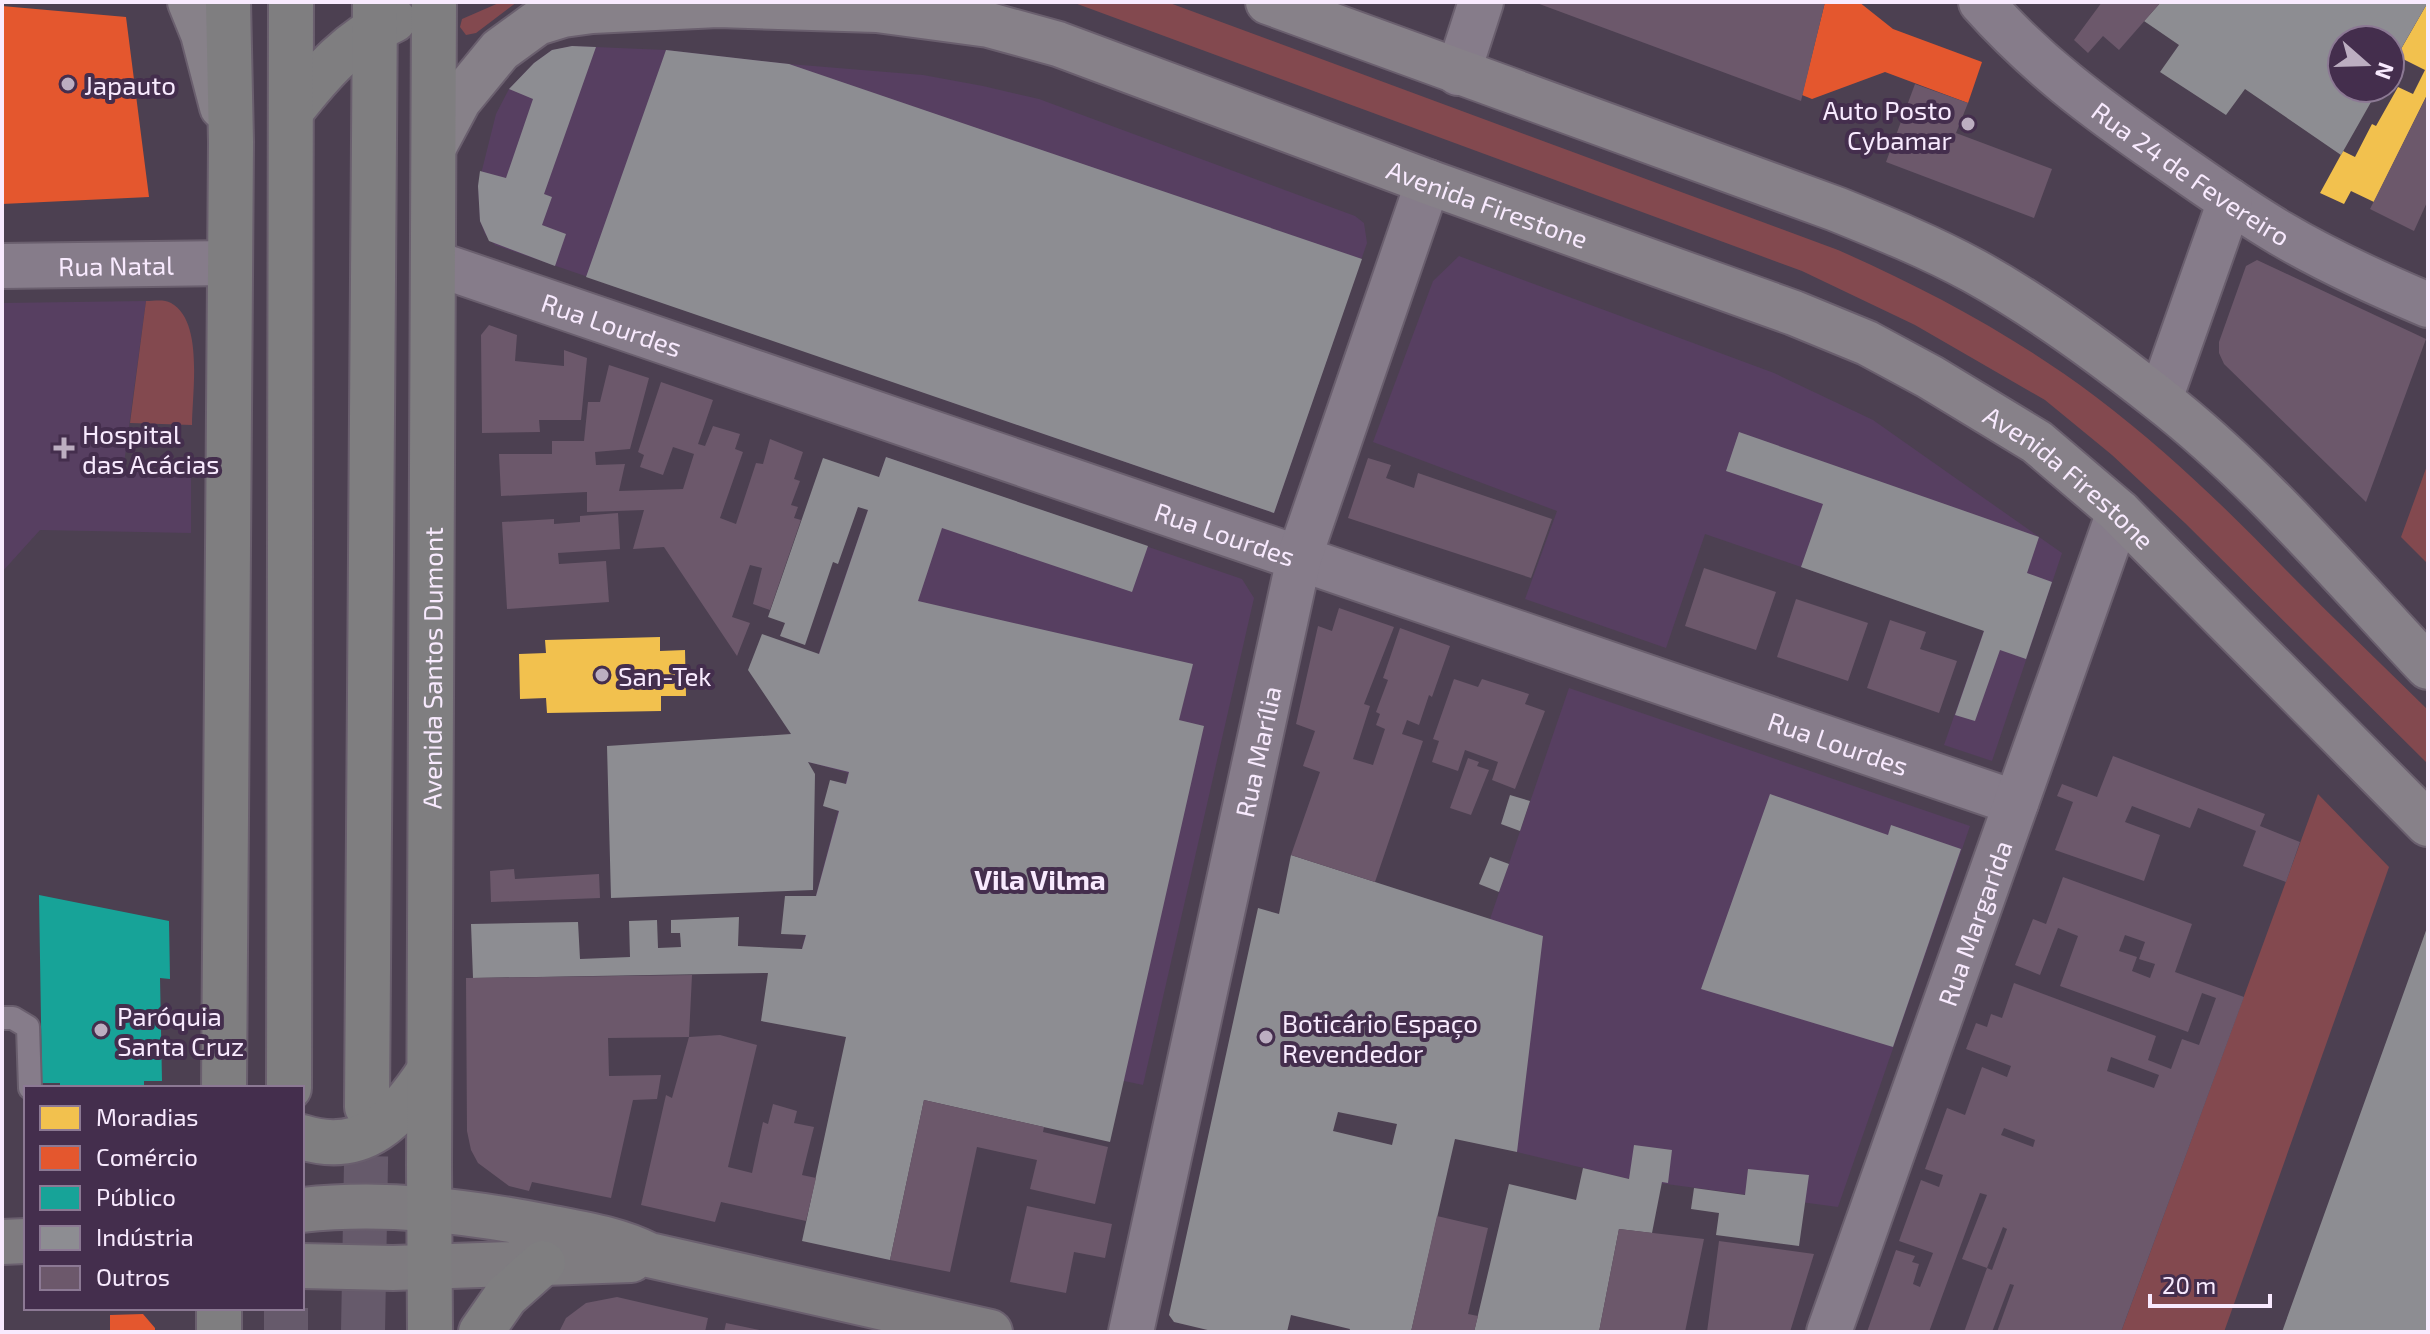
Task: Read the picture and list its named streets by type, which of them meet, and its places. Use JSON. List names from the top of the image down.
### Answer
{
  "streets": {
    "highway": ["Avenida Santos Dumont"],
    "main road": ["Avenida Firestone"],
    "street": [
      "Rua 24 de Fevereiro",
      "Rua Natal",
      "Rua Lourdes",
      "Rua Marília",
      "Rua Margarida"
    ]
  },
  "crossings": [
    ["Avenida Firestone", "Avenida Santos Dumont"],
    ["Avenida Firestone", "Rua Marília"],
    ["Avenida Firestone", "Rua Margarida"],
    ["Rua Lourdes", "Avenida Santos Dumont"],
    ["Rua Lourdes", "Rua Marília"],
    ["Rua Lourdes", "Rua Margarida"]
  ],
  "districts": ["Vila Vilma"],
  "places": {
    "other": [
      "Japauto",
      "Auto Posto Cybamar",
      "San-Tek",
      "Paróquia Santa Cruz",
      "Boticário Espaço Revendedor"
    ],
    "health": ["Hospital das Acácias"]
  },
  "legend": [
    "Moradias",
    "Comércio",
    "Público",
    "Indústria",
    "Outros"
  ],
  "scale_bar": "20 m",
  "north": "right"
}
